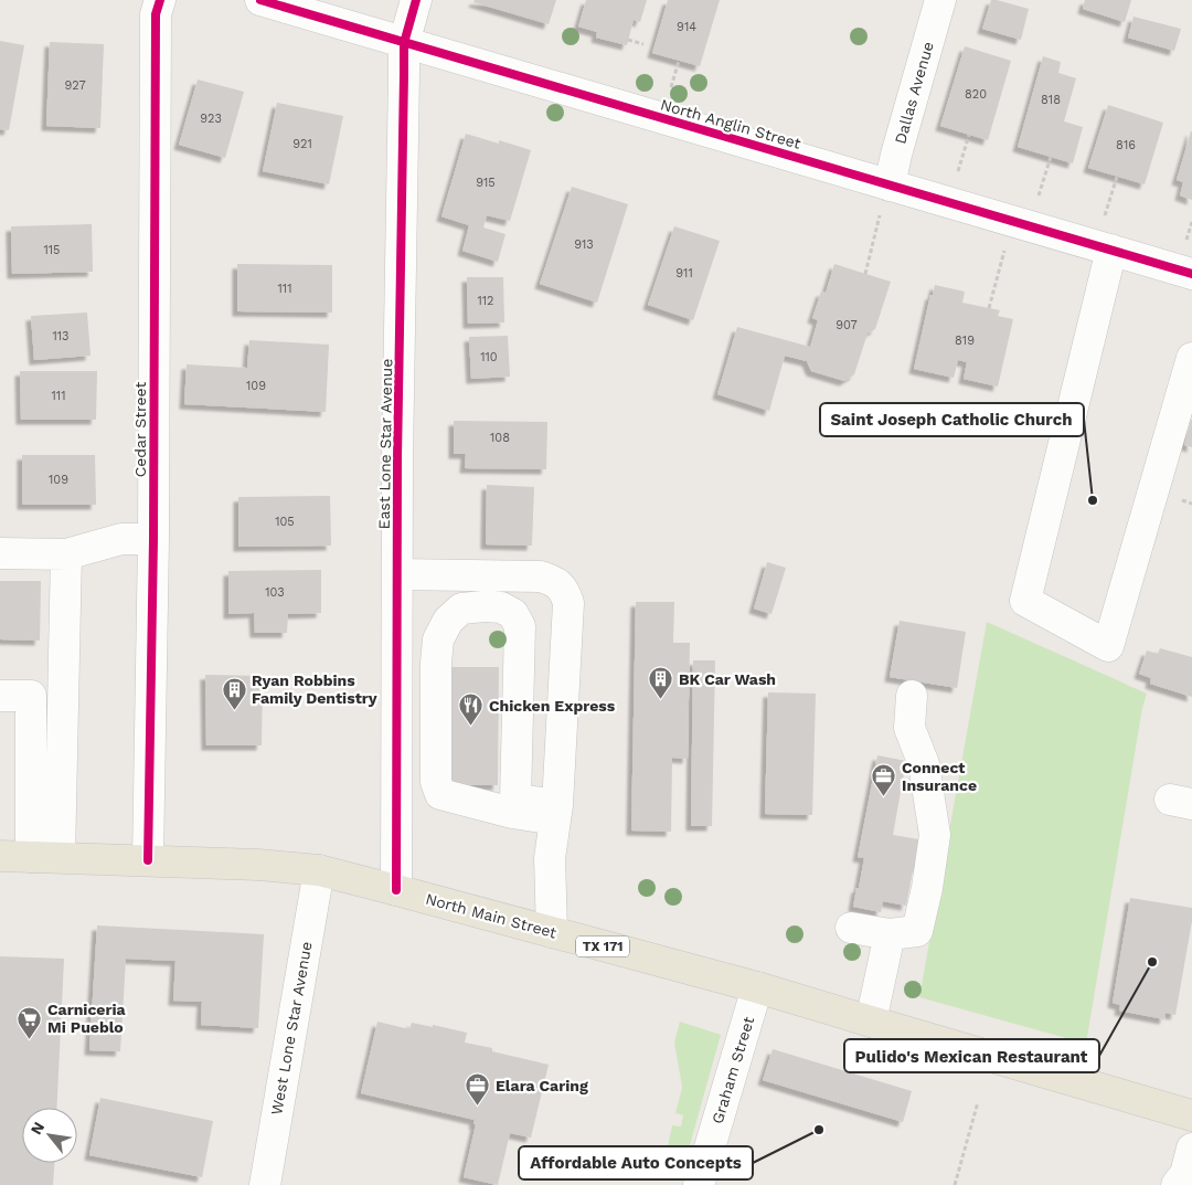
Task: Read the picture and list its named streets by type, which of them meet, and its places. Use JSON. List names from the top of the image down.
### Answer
{
  "streets": {
    "main road": ["North Main Street", "TX 171"],
    "street": [
      "Dallas Avenue",
      "North Anglin Street",
      "Cedar Street",
      "East Lone Star Avenue",
      "West Lone Star Avenue",
      "Graham Street"
    ]
  },
  "crossings": [
    ["Dallas Avenue", "North Anglin Street"],
    ["North Anglin Street", "East Lone Star Avenue"],
    ["Cedar Street", "North Main Street"],
    ["East Lone Star Avenue", "North Main Street"],
    ["North Main Street", "West Lone Star Avenue"],
    ["North Main Street", "Graham Street"]
  ],
  "places": {
    "other": ["Saint Joseph Catholic Church", "Pulido's Mexican Restaurant", "Affordable Auto Concepts"],
    "building": ["BK Car Wash", "Ryan Robbins Family Dentistry"],
    "restaurant": ["Chicken Express"],
    "office": ["Connect Insurance", "Elara Caring"],
    "supermarket": ["Carniceria Mi Pueblo"]
  },
  "house_numbers": [
    "914",
    "927",
    "820",
    "818",
    "923",
    "921",
    "816",
    "915",
    "913",
    "115",
    "911",
    "111",
    "112",
    "907",
    "113",
    "819",
    "110",
    "109",
    "111",
    "108",
    "109",
    "105",
    "103"
  ],
  "north": "top left"
}
